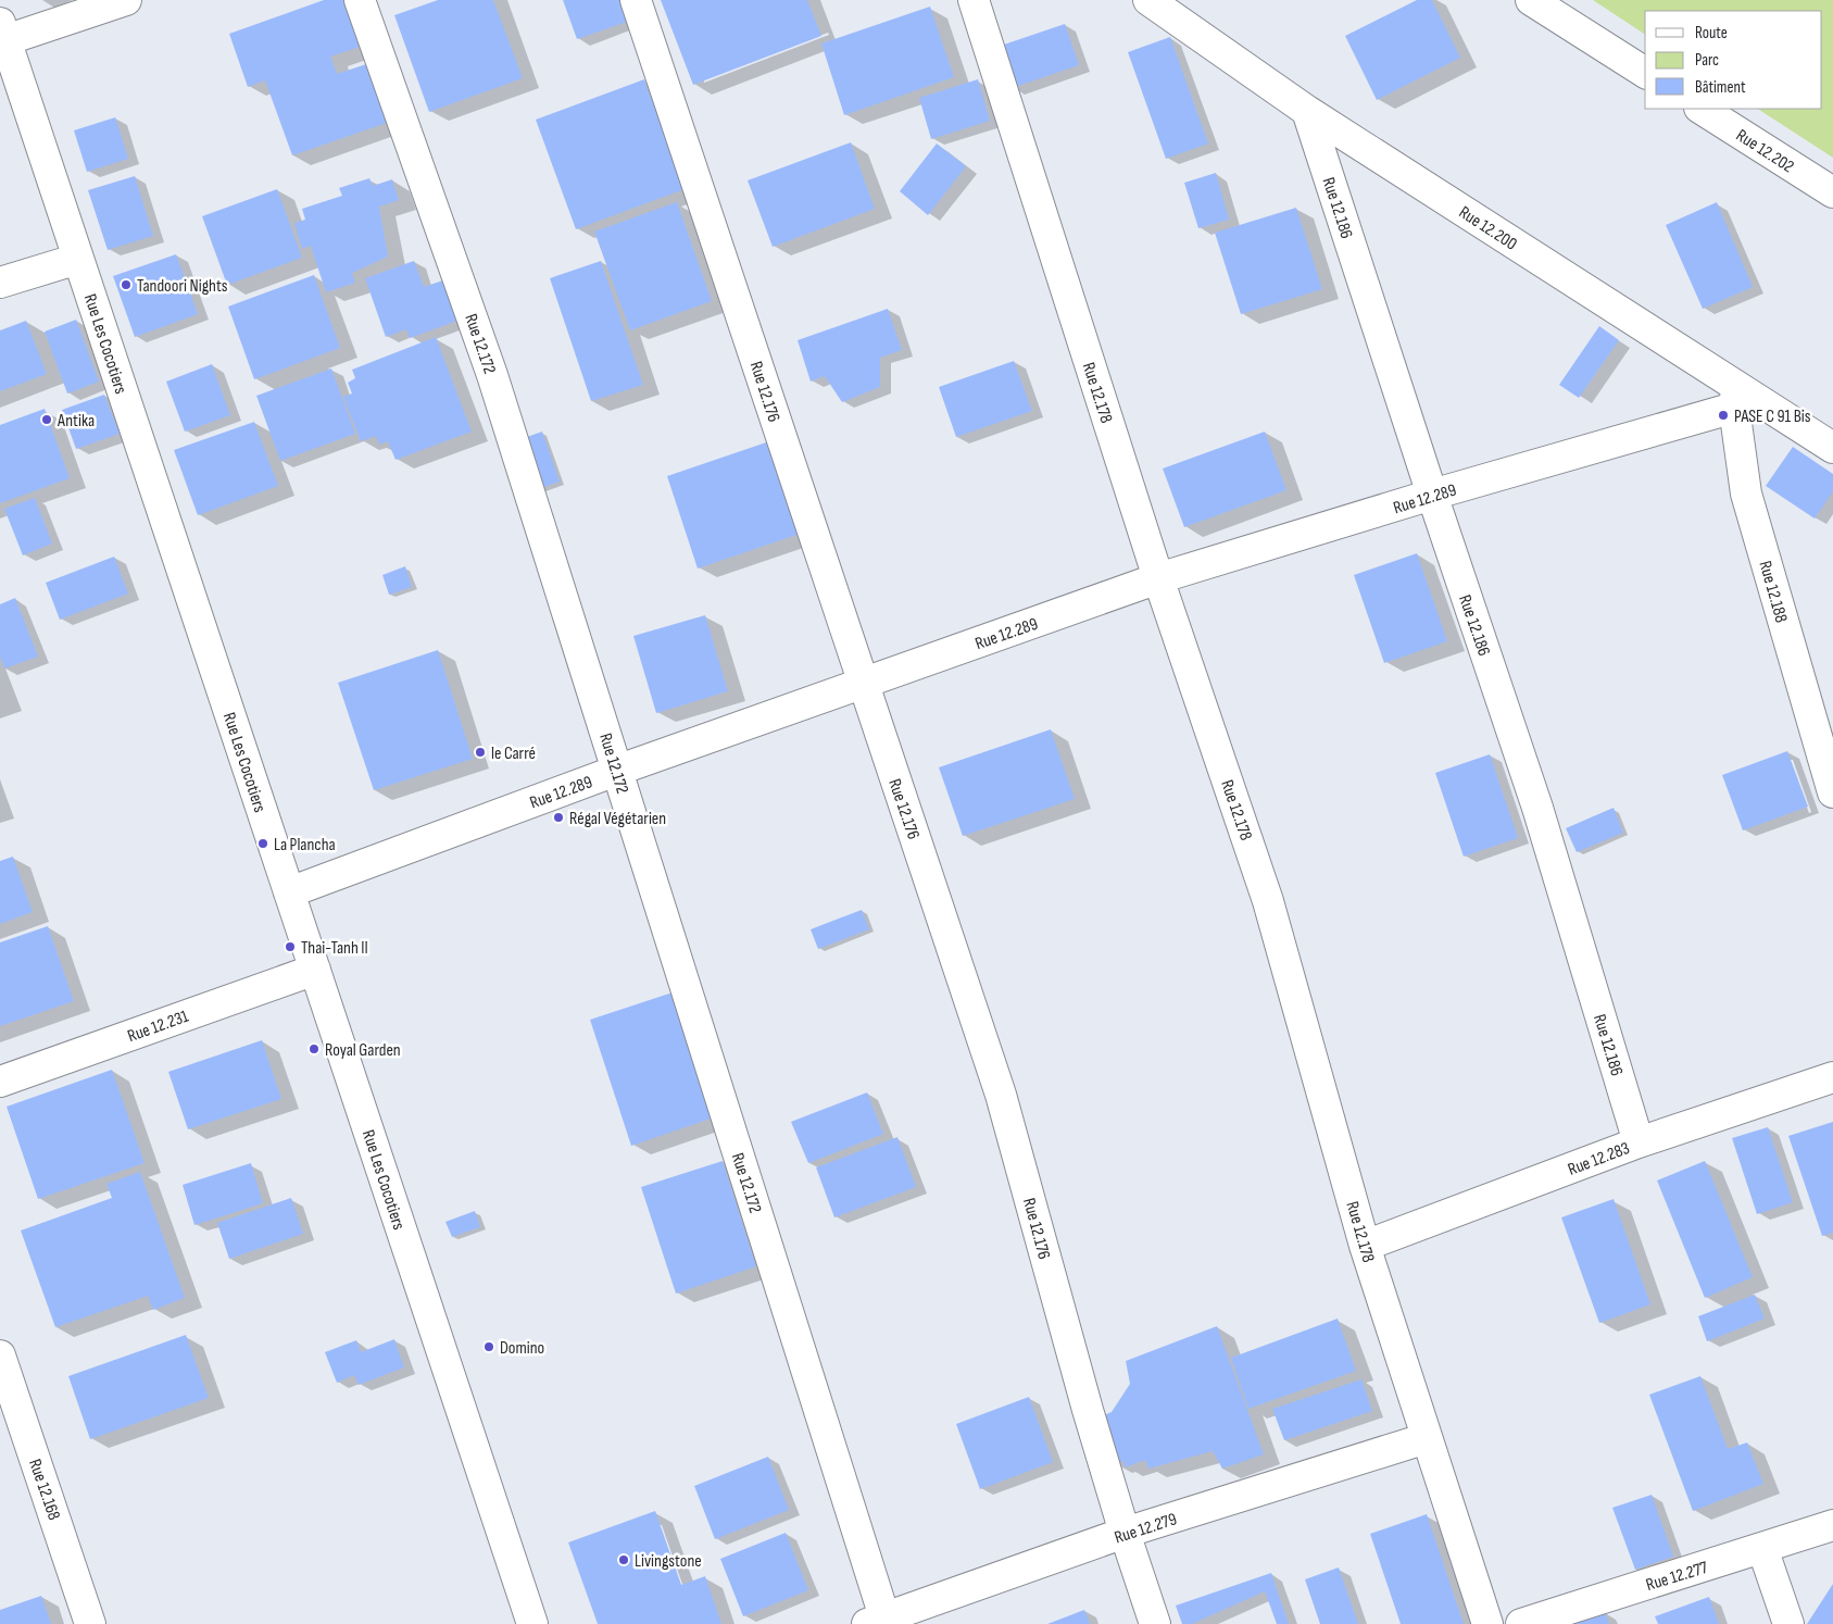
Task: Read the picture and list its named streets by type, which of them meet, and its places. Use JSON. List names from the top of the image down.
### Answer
{
  "streets": {
    "street": [
      "Rue 12.202",
      "Rue 12.186",
      "Rue 12.200",
      "Rue Les Cocotiers",
      "Rue 12.172",
      "Rue 12.176",
      "Rue 12.178",
      "Rue 12.289",
      "Rue 12.188",
      "Rue 12.231",
      "Rue 12.283",
      "Rue 12.168",
      "Rue 12.279",
      "Rue 12.277"
    ]
  },
  "crossings": [
    ["Rue 12.186", "Rue 12.200"],
    ["Rue 12.186", "Rue 12.289"],
    ["Rue 12.186", "Rue 12.283"],
    ["Rue 12.200", "Rue 12.289"],
    ["Rue 12.200", "Rue 12.188"],
    ["Rue Les Cocotiers", "Rue 12.289"],
    ["Rue Les Cocotiers", "Rue 12.231"],
    ["Rue 12.172", "Rue 12.289"],
    ["Rue 12.172", "Rue 12.279"],
    ["Rue 12.176", "Rue 12.289"],
    ["Rue 12.176", "Rue 12.279"],
    ["Rue 12.178", "Rue 12.289"],
    ["Rue 12.178", "Rue 12.283"],
    ["Rue 12.178", "Rue 12.279"],
    ["Rue 12.289", "Rue 12.188"]
  ],
  "places": [
    "Tandoori Nights",
    "PASE C 91 Bis",
    "Antika",
    "le Carré",
    "Régal Végétarien",
    "La Plancha",
    "Thai-Tanh II",
    "Royal Garden",
    "Domino",
    "Livingstone"
  ],
  "legend": ["Route", "Parc", "Bâtiment"]
}
